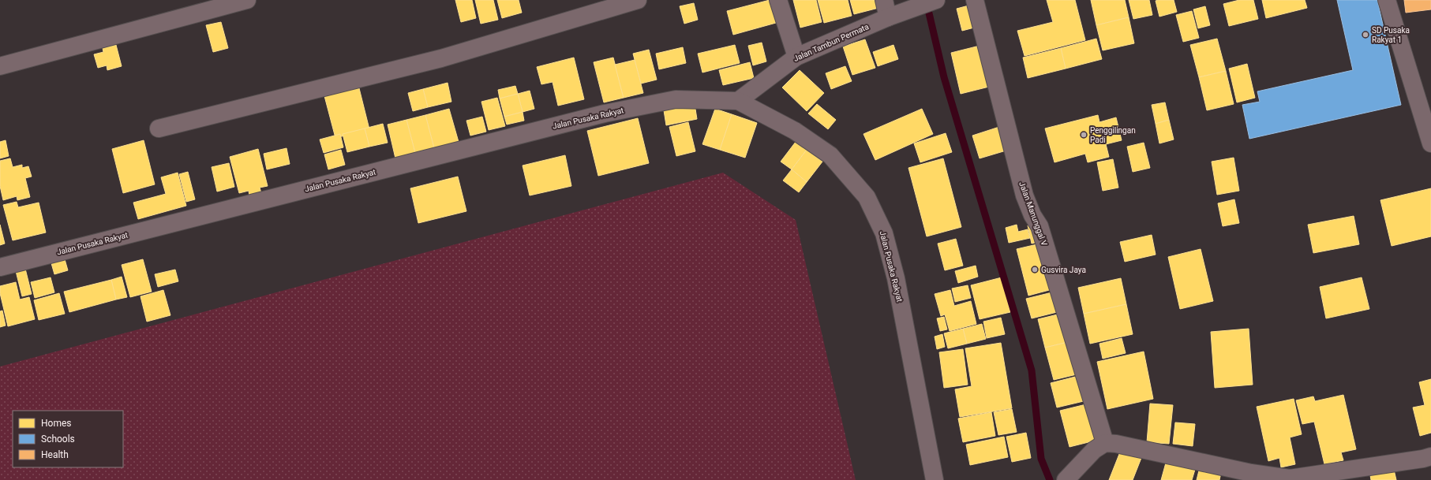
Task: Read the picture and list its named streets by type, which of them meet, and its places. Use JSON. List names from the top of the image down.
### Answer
{
  "streets": {
    "street": ["Jalan Tambun Permata", "Jalan Pusaka Rakyat", "Jalan Manunggal V"]
  },
  "crossings": [
    ["Jalan Tambun Permata", "Jalan Pusaka Rakyat"]
  ],
  "places": ["SD Pusaka Rakyat 1", "Penggilingan Padi", "Gusvira Jaya"],
  "legend": ["Homes", "Schools", "Health"]
}
